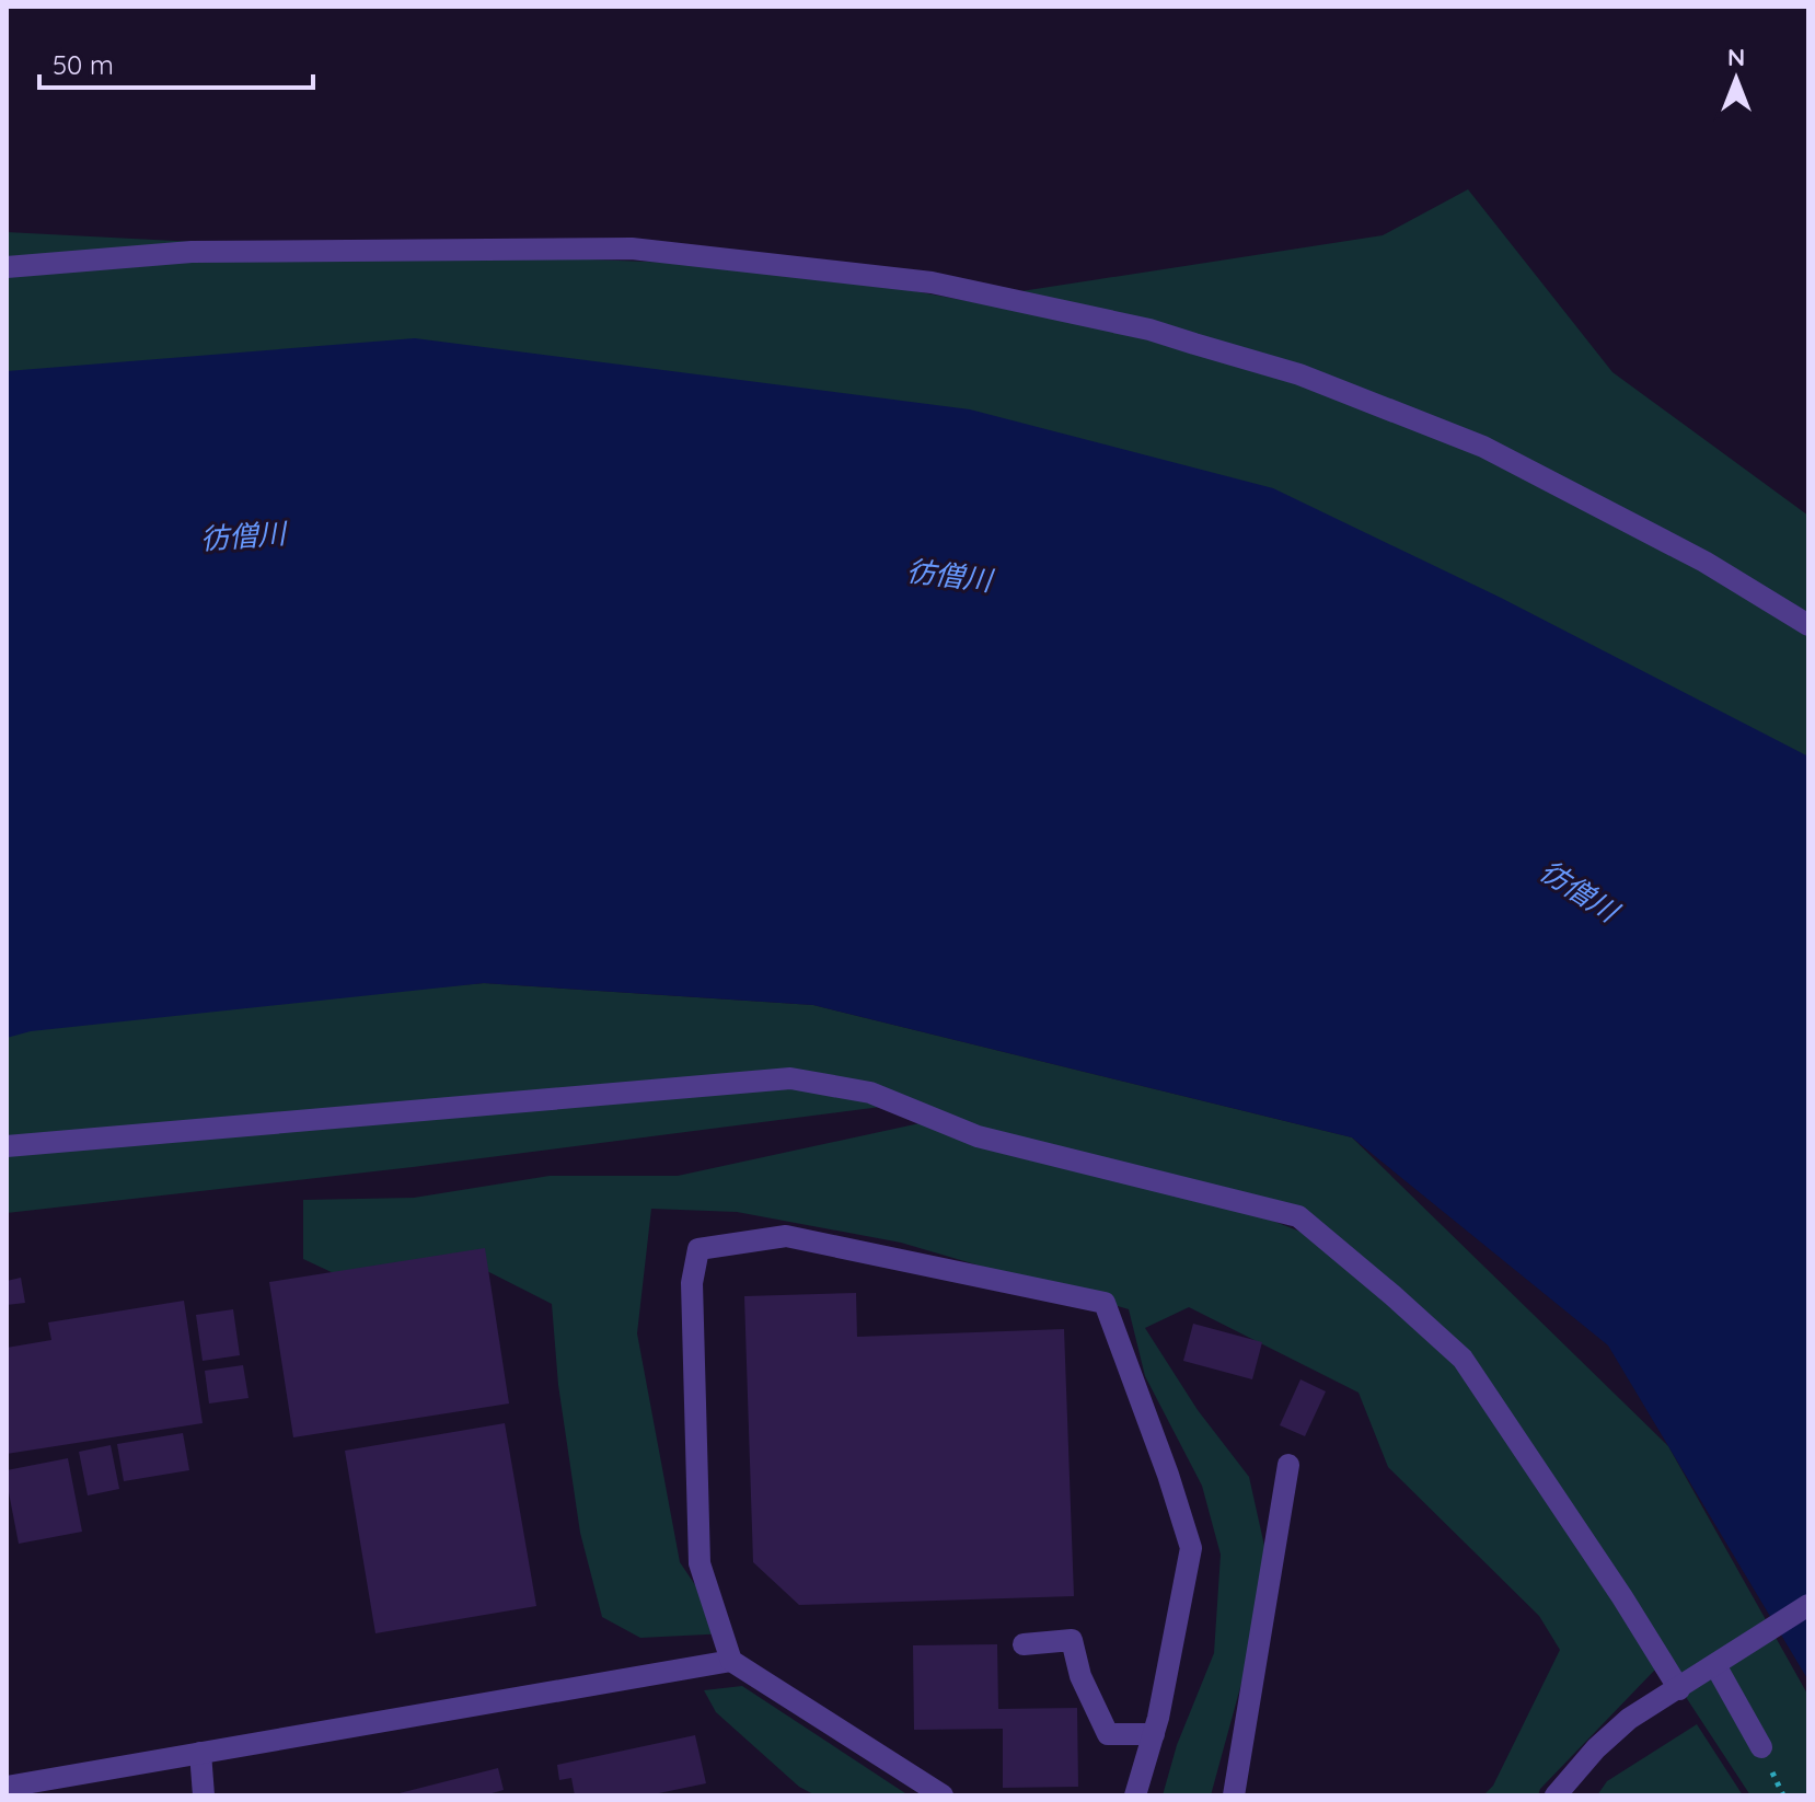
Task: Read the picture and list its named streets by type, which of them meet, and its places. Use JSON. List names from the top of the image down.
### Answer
{
  "water": ["彷僧川"],
  "scale_bar": "50 m",
  "north": "top"
}
